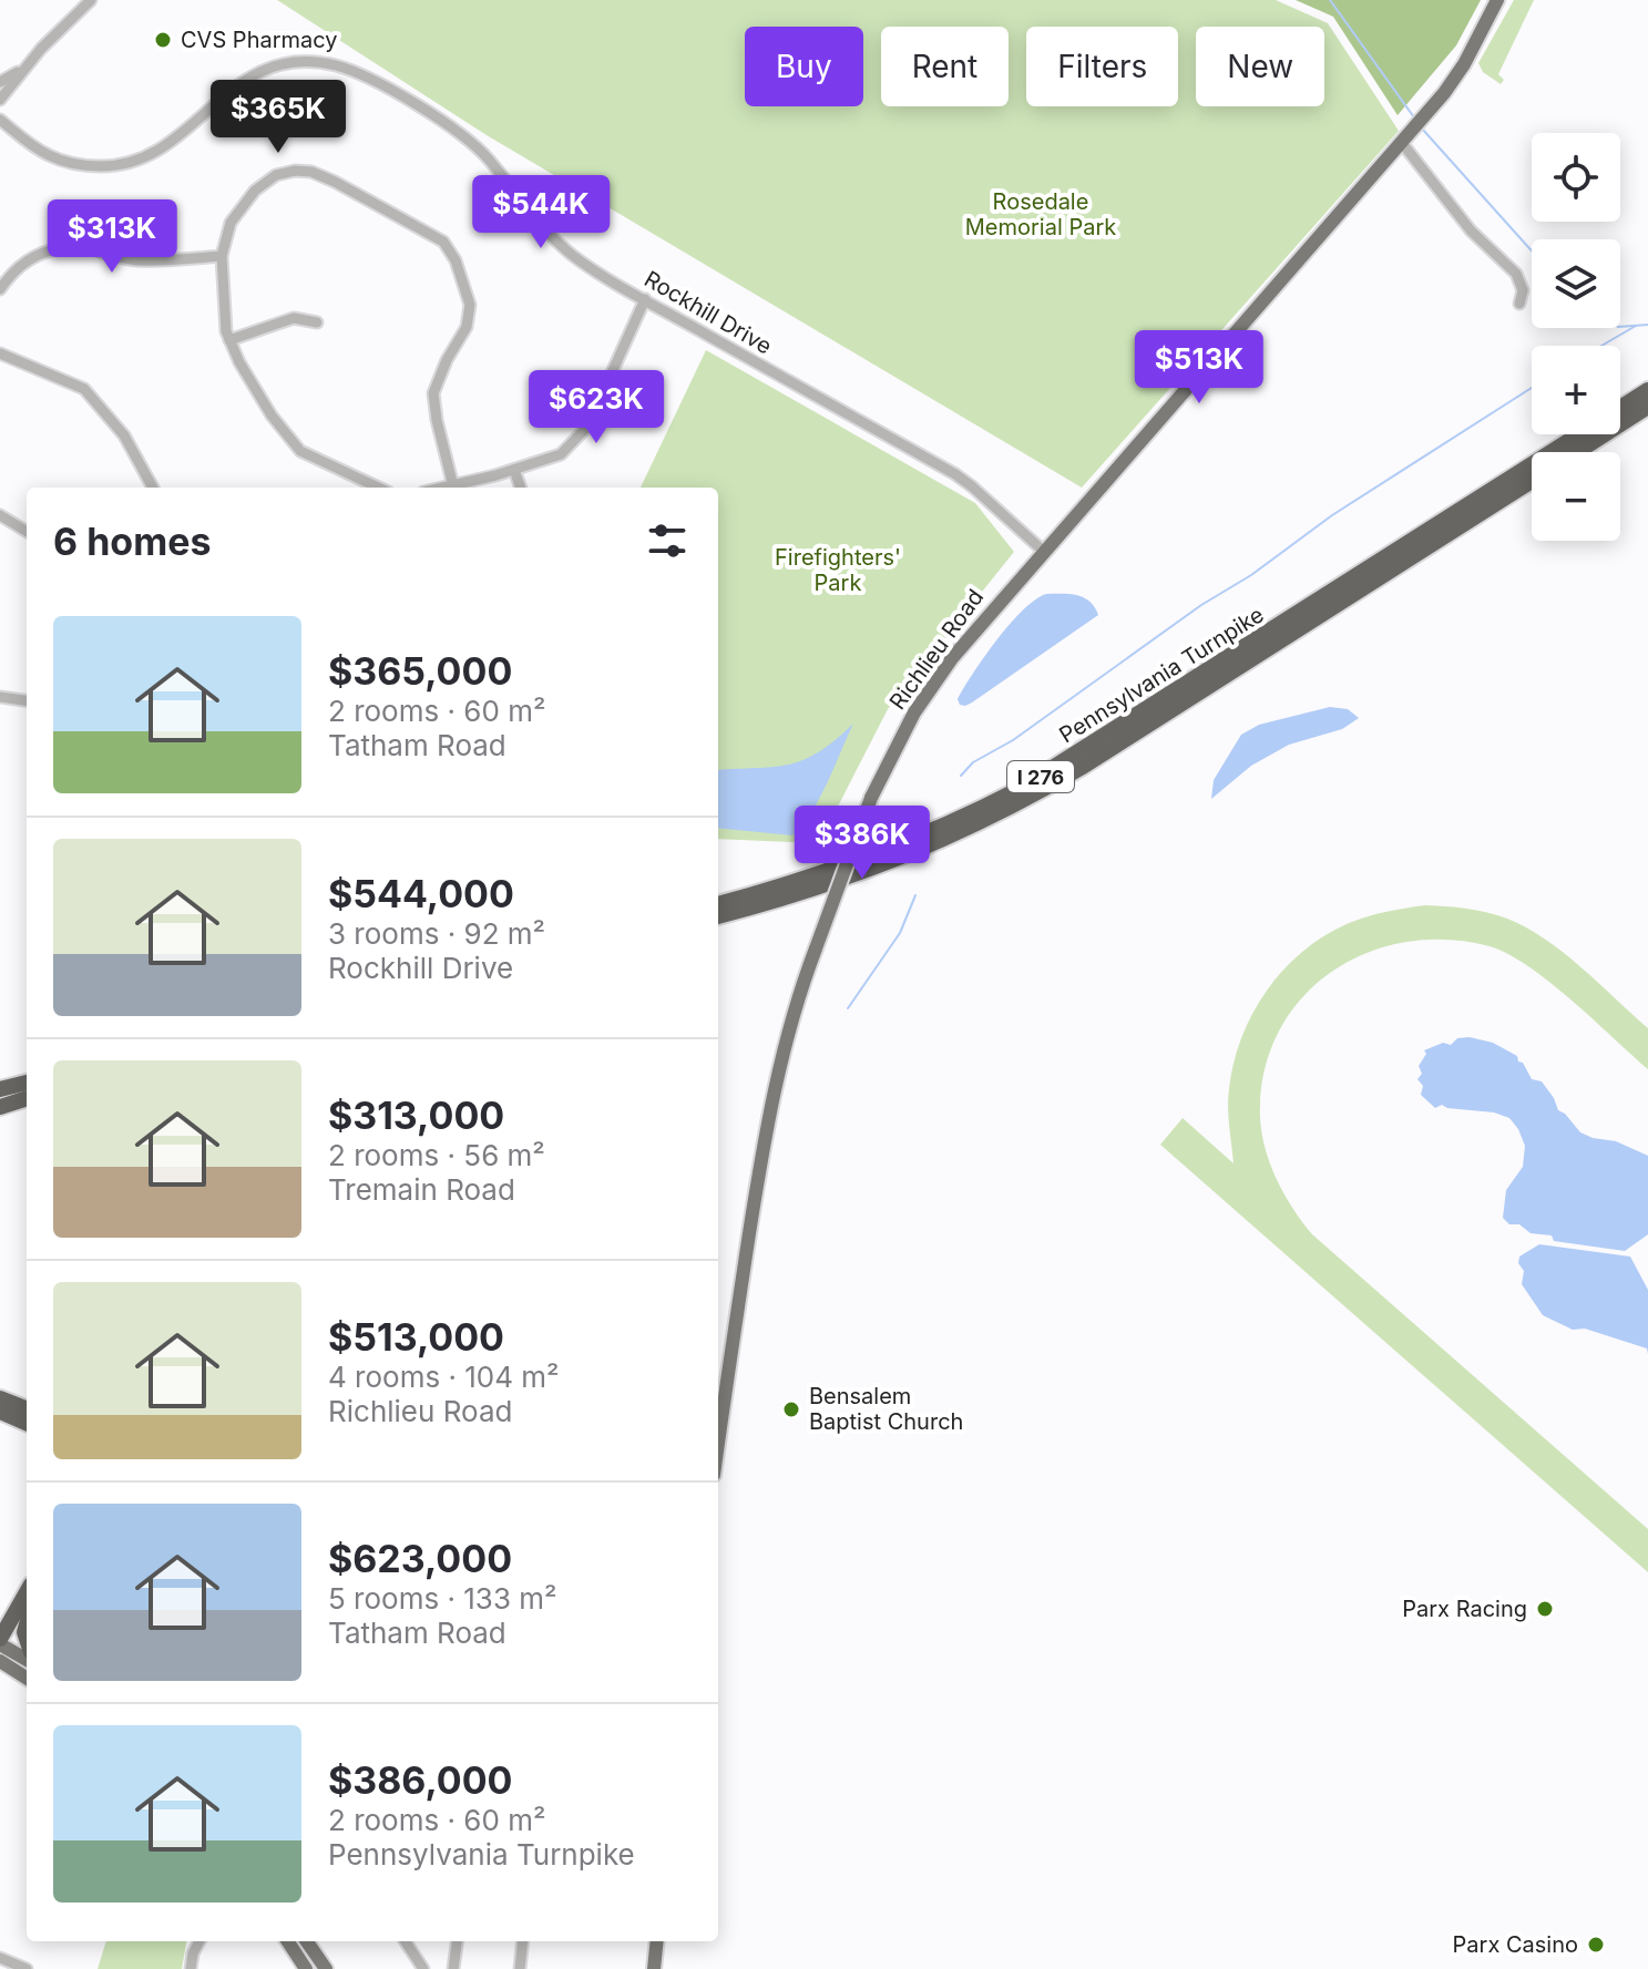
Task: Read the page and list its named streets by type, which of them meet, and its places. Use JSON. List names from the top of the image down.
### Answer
{
  "streets": {
    "highway": ["Pennsylvania Turnpike", "I 276"],
    "main road": ["Richlieu Road"],
    "street": ["Rockhill Drive"]
  },
  "crossings": [
    ["Rockhill Drive", "Richlieu Road"]
  ],
  "parks": ["Rosedale Memorial Park", "Firefighters' Park"],
  "places": [
    "CVS Pharmacy",
    "Bensalem Baptist Church",
    "Parx Racing",
    "Parx Casino"
  ],
  "page": {
    "chip": [
      "Buy",
      "Rent",
      "Filters",
      "New"
    ],
    "price": [
      "$365K",
      "$544K",
      "$313K",
      "$513K",
      "$623K",
      "$386K"
    ],
    "map_buttons": ["+", "−"],
    "heading": "6 homes",
    "list": [
      {
        "name": "$365,000",
        "note": "2 rooms · 60 m² · Tatham Road"
      },
      {
        "name": "$544,000",
        "note": "3 rooms · 92 m² · Rockhill Drive"
      },
      {
        "name": "$313,000",
        "note": "2 rooms · 56 m² · Tremain Road"
      },
      {
        "name": "$513,000",
        "note": "4 rooms · 104 m² · Richlieu Road"
      },
      {
        "name": "$623,000",
        "note": "5 rooms · 133 m² · Tatham Road"
      },
      {
        "name": "$386,000",
        "note": "2 rooms · 60 m² · Pennsylvania Turnpike"
      }
    ]
  }
}
